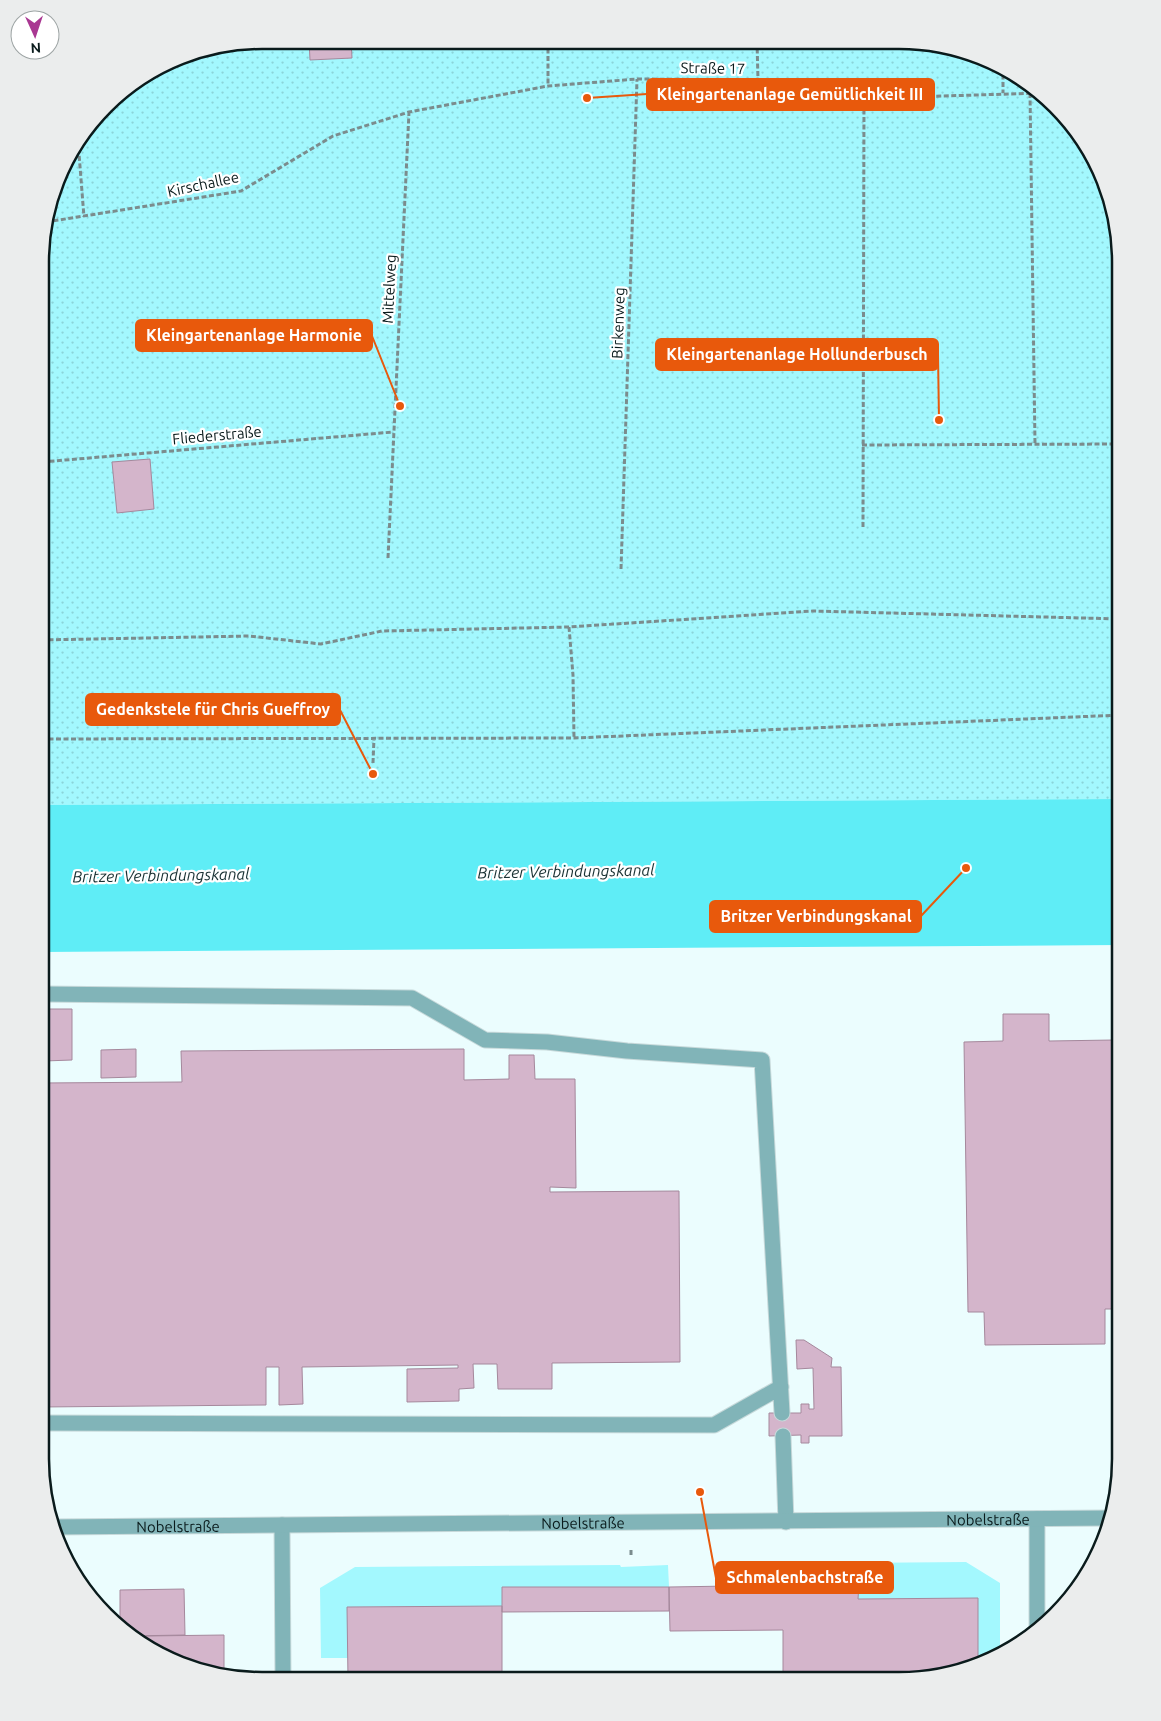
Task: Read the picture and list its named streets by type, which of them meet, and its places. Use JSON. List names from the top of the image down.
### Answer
{
  "streets": {
    "street": ["Nobelstraße"],
    "path": [
      "Straße 17",
      "Kirschallee",
      "Mittelweg",
      "Birkenweg",
      "Fliederstraße"
    ]
  },
  "crossings": [
    ["Straße 17", "Kirschallee"],
    ["Straße 17", "Mittelweg"],
    ["Straße 17", "Birkenweg"],
    ["Kirschallee", "Mittelweg"],
    ["Mittelweg", "Fliederstraße"]
  ],
  "water": ["Britzer Verbindungskanal"],
  "places": [
    "Kleingartenanlage Gemütlichkeit III",
    "Kleingartenanlage Harmonie",
    "Kleingartenanlage Hollunderbusch",
    "Gedenkstele für Chris Gueffroy",
    "Britzer Verbindungskanal",
    "Schmalenbachstraße"
  ],
  "north": "bottom"
}
